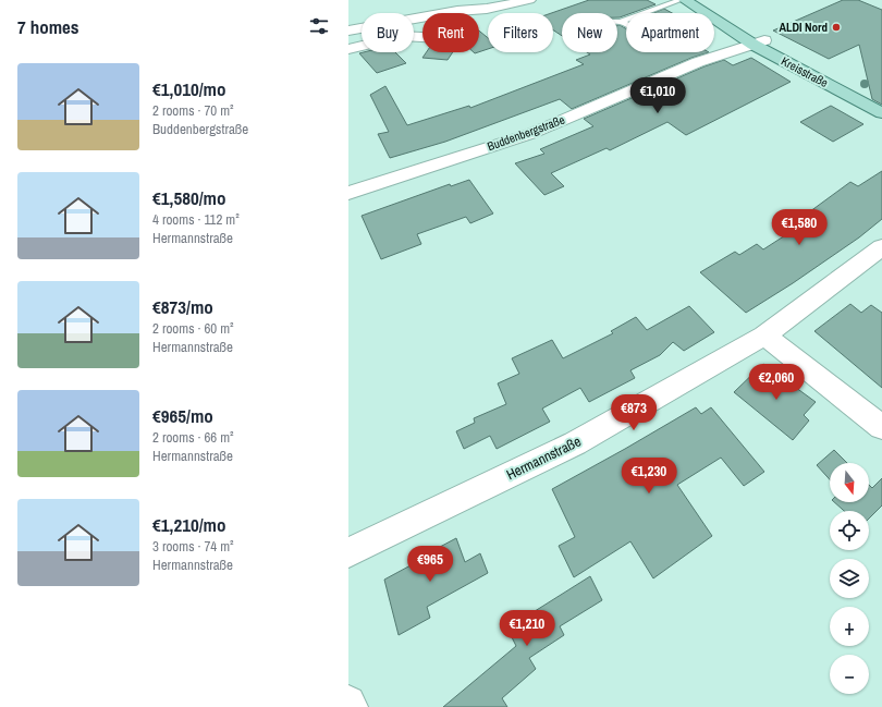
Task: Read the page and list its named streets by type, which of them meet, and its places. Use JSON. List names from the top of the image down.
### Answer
{
  "streets": {
    "main road": ["Kreisstraße"],
    "street": ["Buddenbergstraße", "Hermannstraße"]
  },
  "crossings": [
    ["Kreisstraße", "Buddenbergstraße"]
  ],
  "places": ["ALDI Nord"],
  "north": "bottom",
  "page": {
    "heading": "7 homes",
    "chip": [
      "Buy",
      "Rent",
      "Filters",
      "New",
      "Apartment"
    ],
    "list": [
      {
        "name": "€1,010/mo",
        "note": "2 rooms · 70 m² · Buddenbergstraße"
      },
      {
        "name": "€1,580/mo",
        "note": "4 rooms · 112 m² · Hermannstraße"
      },
      {
        "name": "€873/mo",
        "note": "2 rooms · 60 m² · Hermannstraße"
      },
      {
        "name": "€965/mo",
        "note": "2 rooms · 66 m² · Hermannstraße"
      },
      {
        "name": "€1,210/mo",
        "note": "3 rooms · 74 m² · Hermannstraße"
      }
    ],
    "price": [
      "€1,010",
      "€1,580",
      "€2,060",
      "€873",
      "€1,230",
      "€965",
      "€1,210"
    ],
    "map_buttons": ["+", "−"]
  }
}
